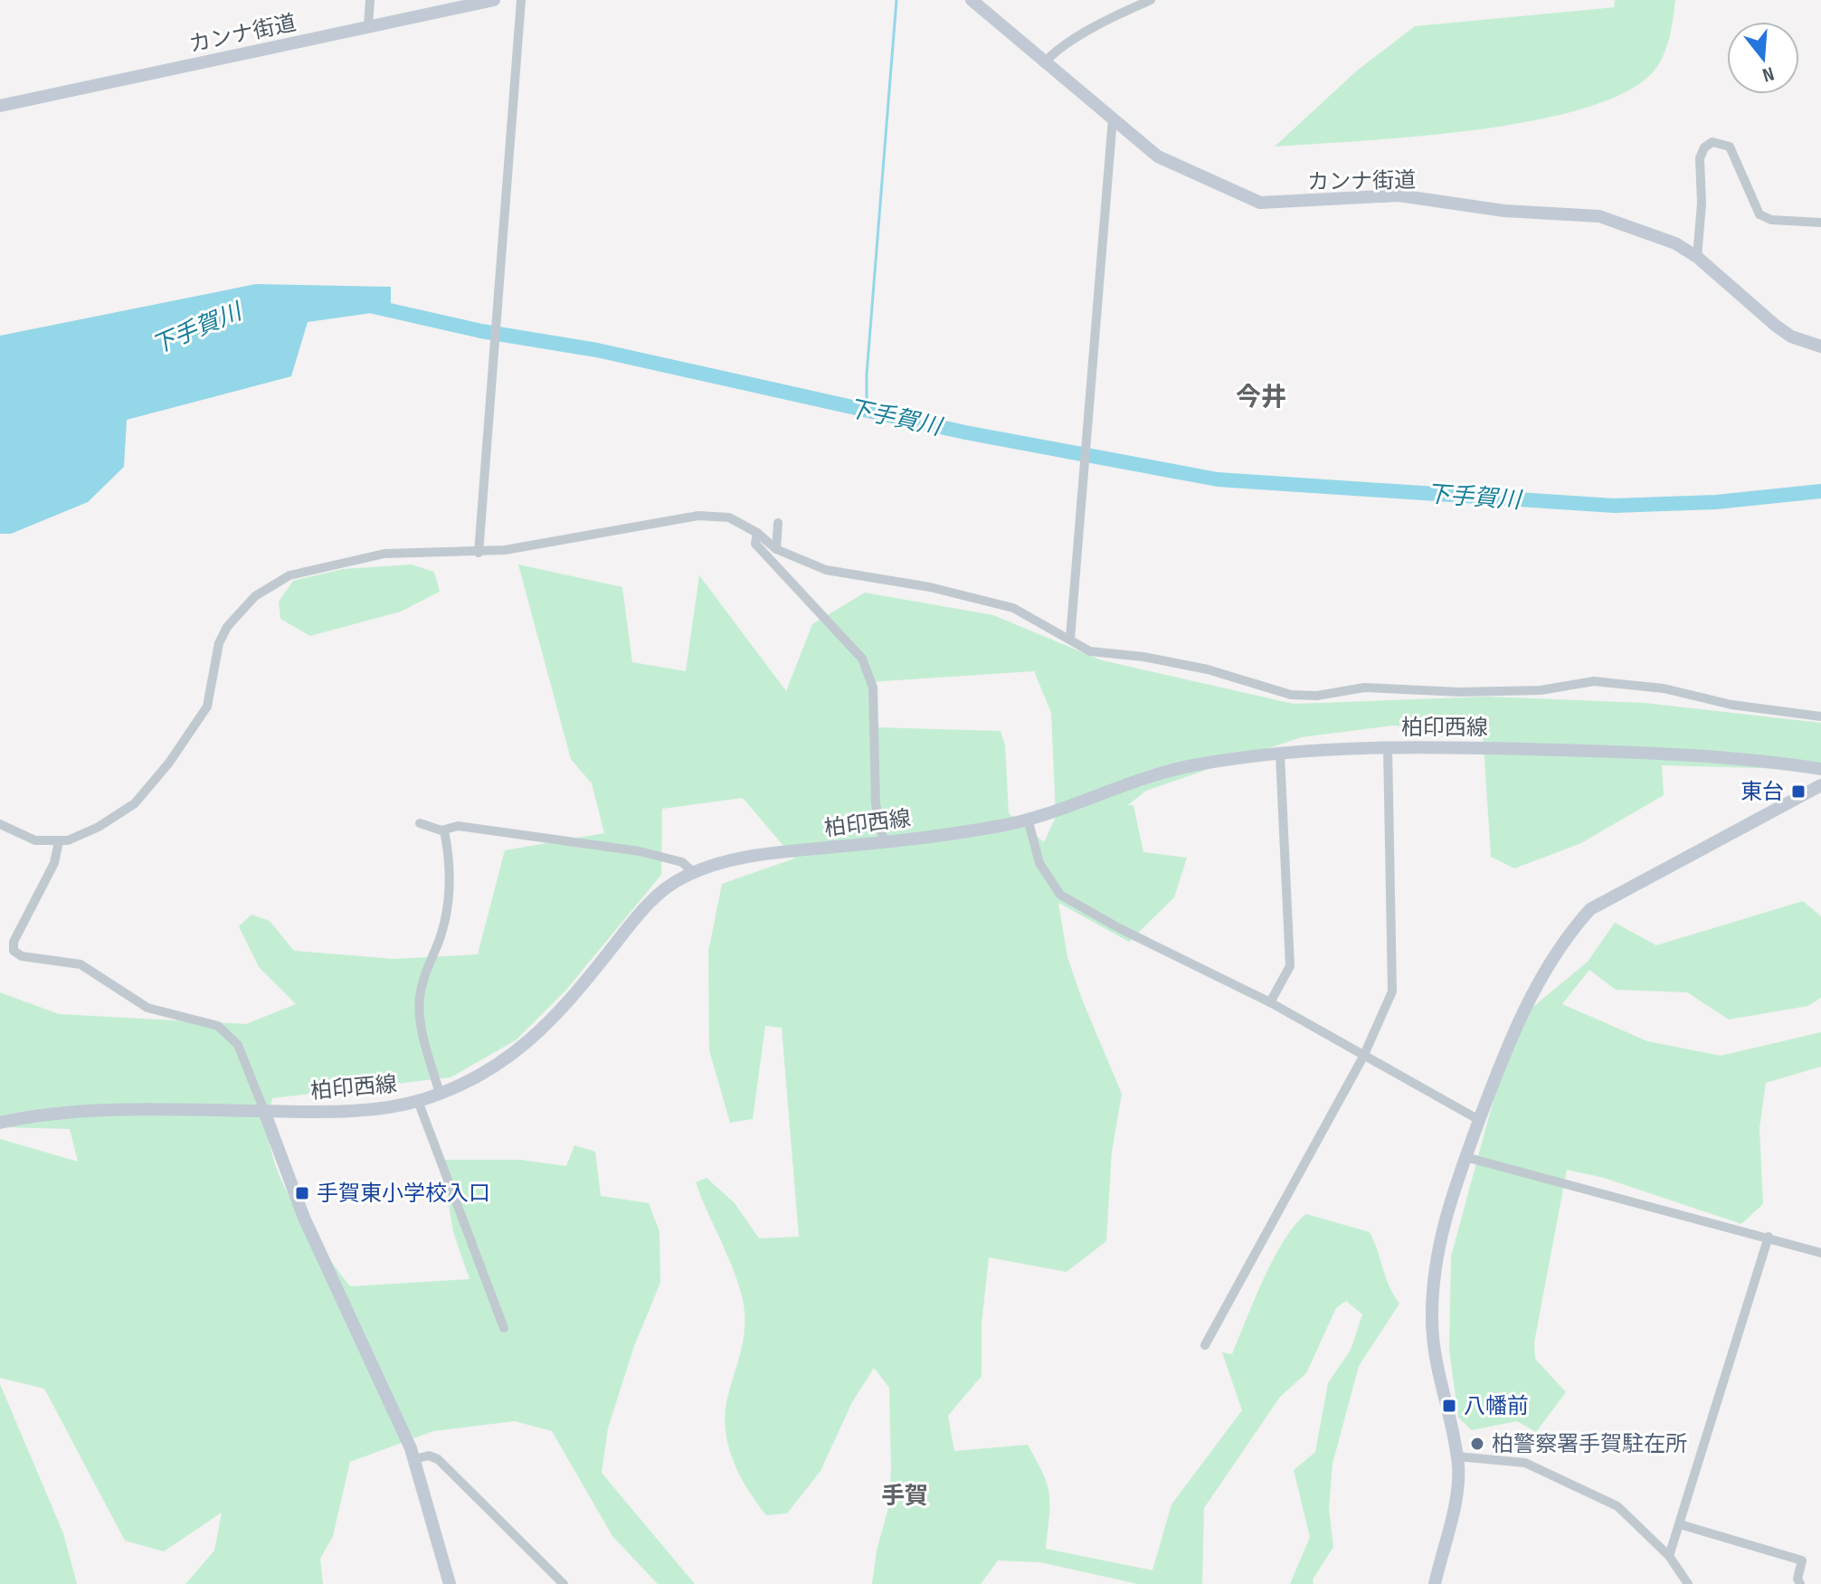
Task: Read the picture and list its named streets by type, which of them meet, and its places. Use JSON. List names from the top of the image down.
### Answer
{
  "streets": {
    "street": ["カンナ街道", "柏印西線"]
  },
  "districts": ["今井", "手賀"],
  "water": ["下手賀川"],
  "places": {
    "transit": ["東台", "手賀東小学校入口", "八幡前"],
    "other": ["柏警察署手賀駐在所"]
  },
  "north": "bottom"
}
